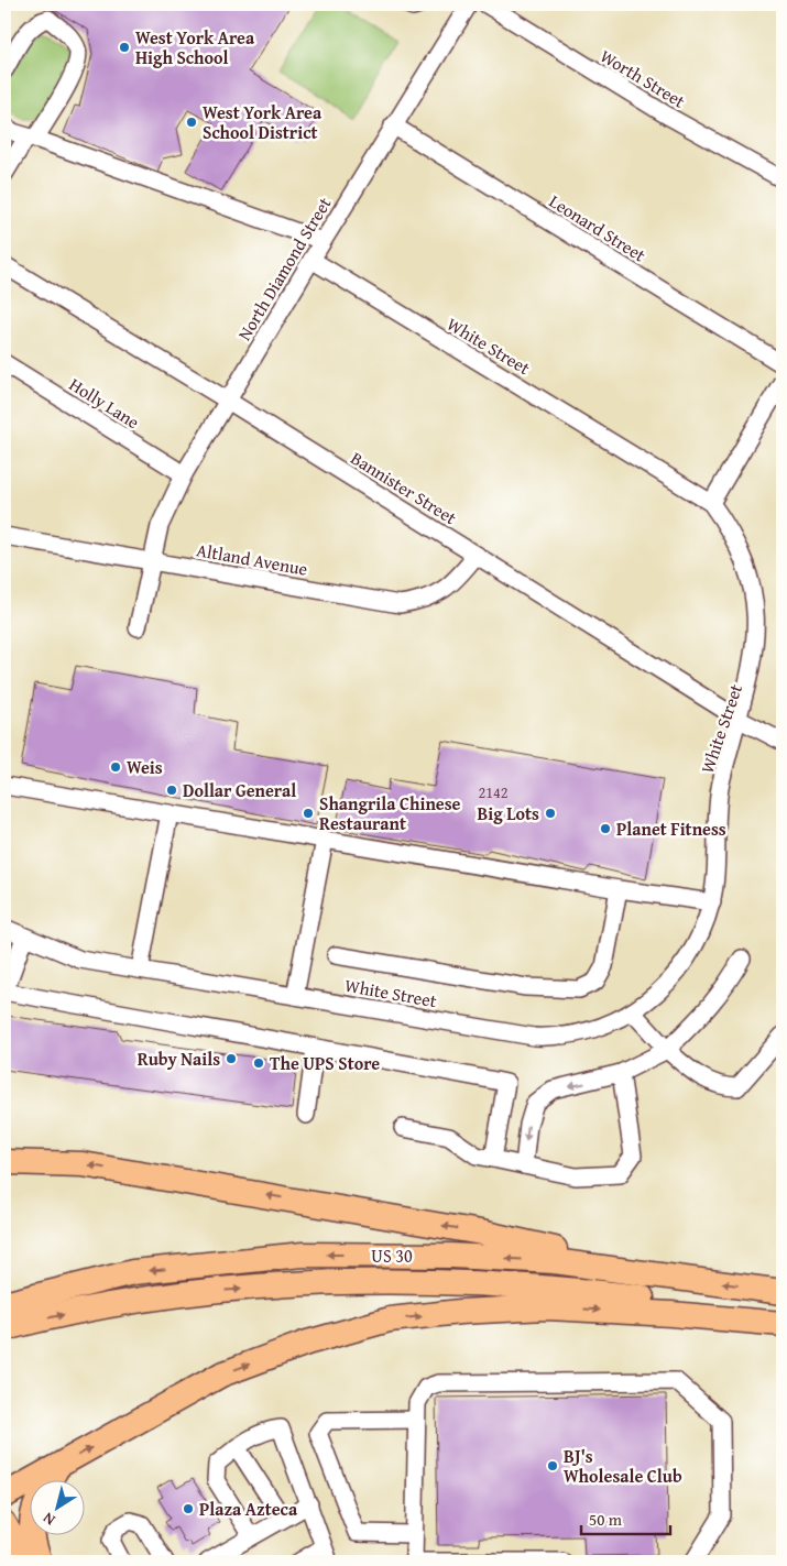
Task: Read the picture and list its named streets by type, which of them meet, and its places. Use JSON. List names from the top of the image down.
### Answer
{
  "streets": {
    "highway": ["US 30"],
    "street": [
      "Worth Street",
      "Leonard Street",
      "North Diamond Street",
      "White Street",
      "Holly Lane",
      "Bannister Street",
      "Altland Avenue"
    ]
  },
  "crossings": [
    ["Leonard Street", "North Diamond Street"],
    ["North Diamond Street", "White Street"],
    ["North Diamond Street", "Holly Lane"],
    ["North Diamond Street", "Bannister Street"],
    ["North Diamond Street", "Altland Avenue"],
    ["White Street", "Bannister Street"],
    ["Bannister Street", "Altland Avenue"]
  ],
  "places": [
    "West York Area High School",
    "West York Area School District",
    "Weis",
    "Dollar General",
    "Shangrila Chinese Restaurant",
    "Big Lots",
    "Planet Fitness",
    "Ruby Nails",
    "The UPS Store",
    "BJ's Wholesale Club",
    "Plaza Azteca"
  ],
  "house_numbers": ["2142"],
  "scale_bar": "50 m",
  "north": "bottom left"
}
